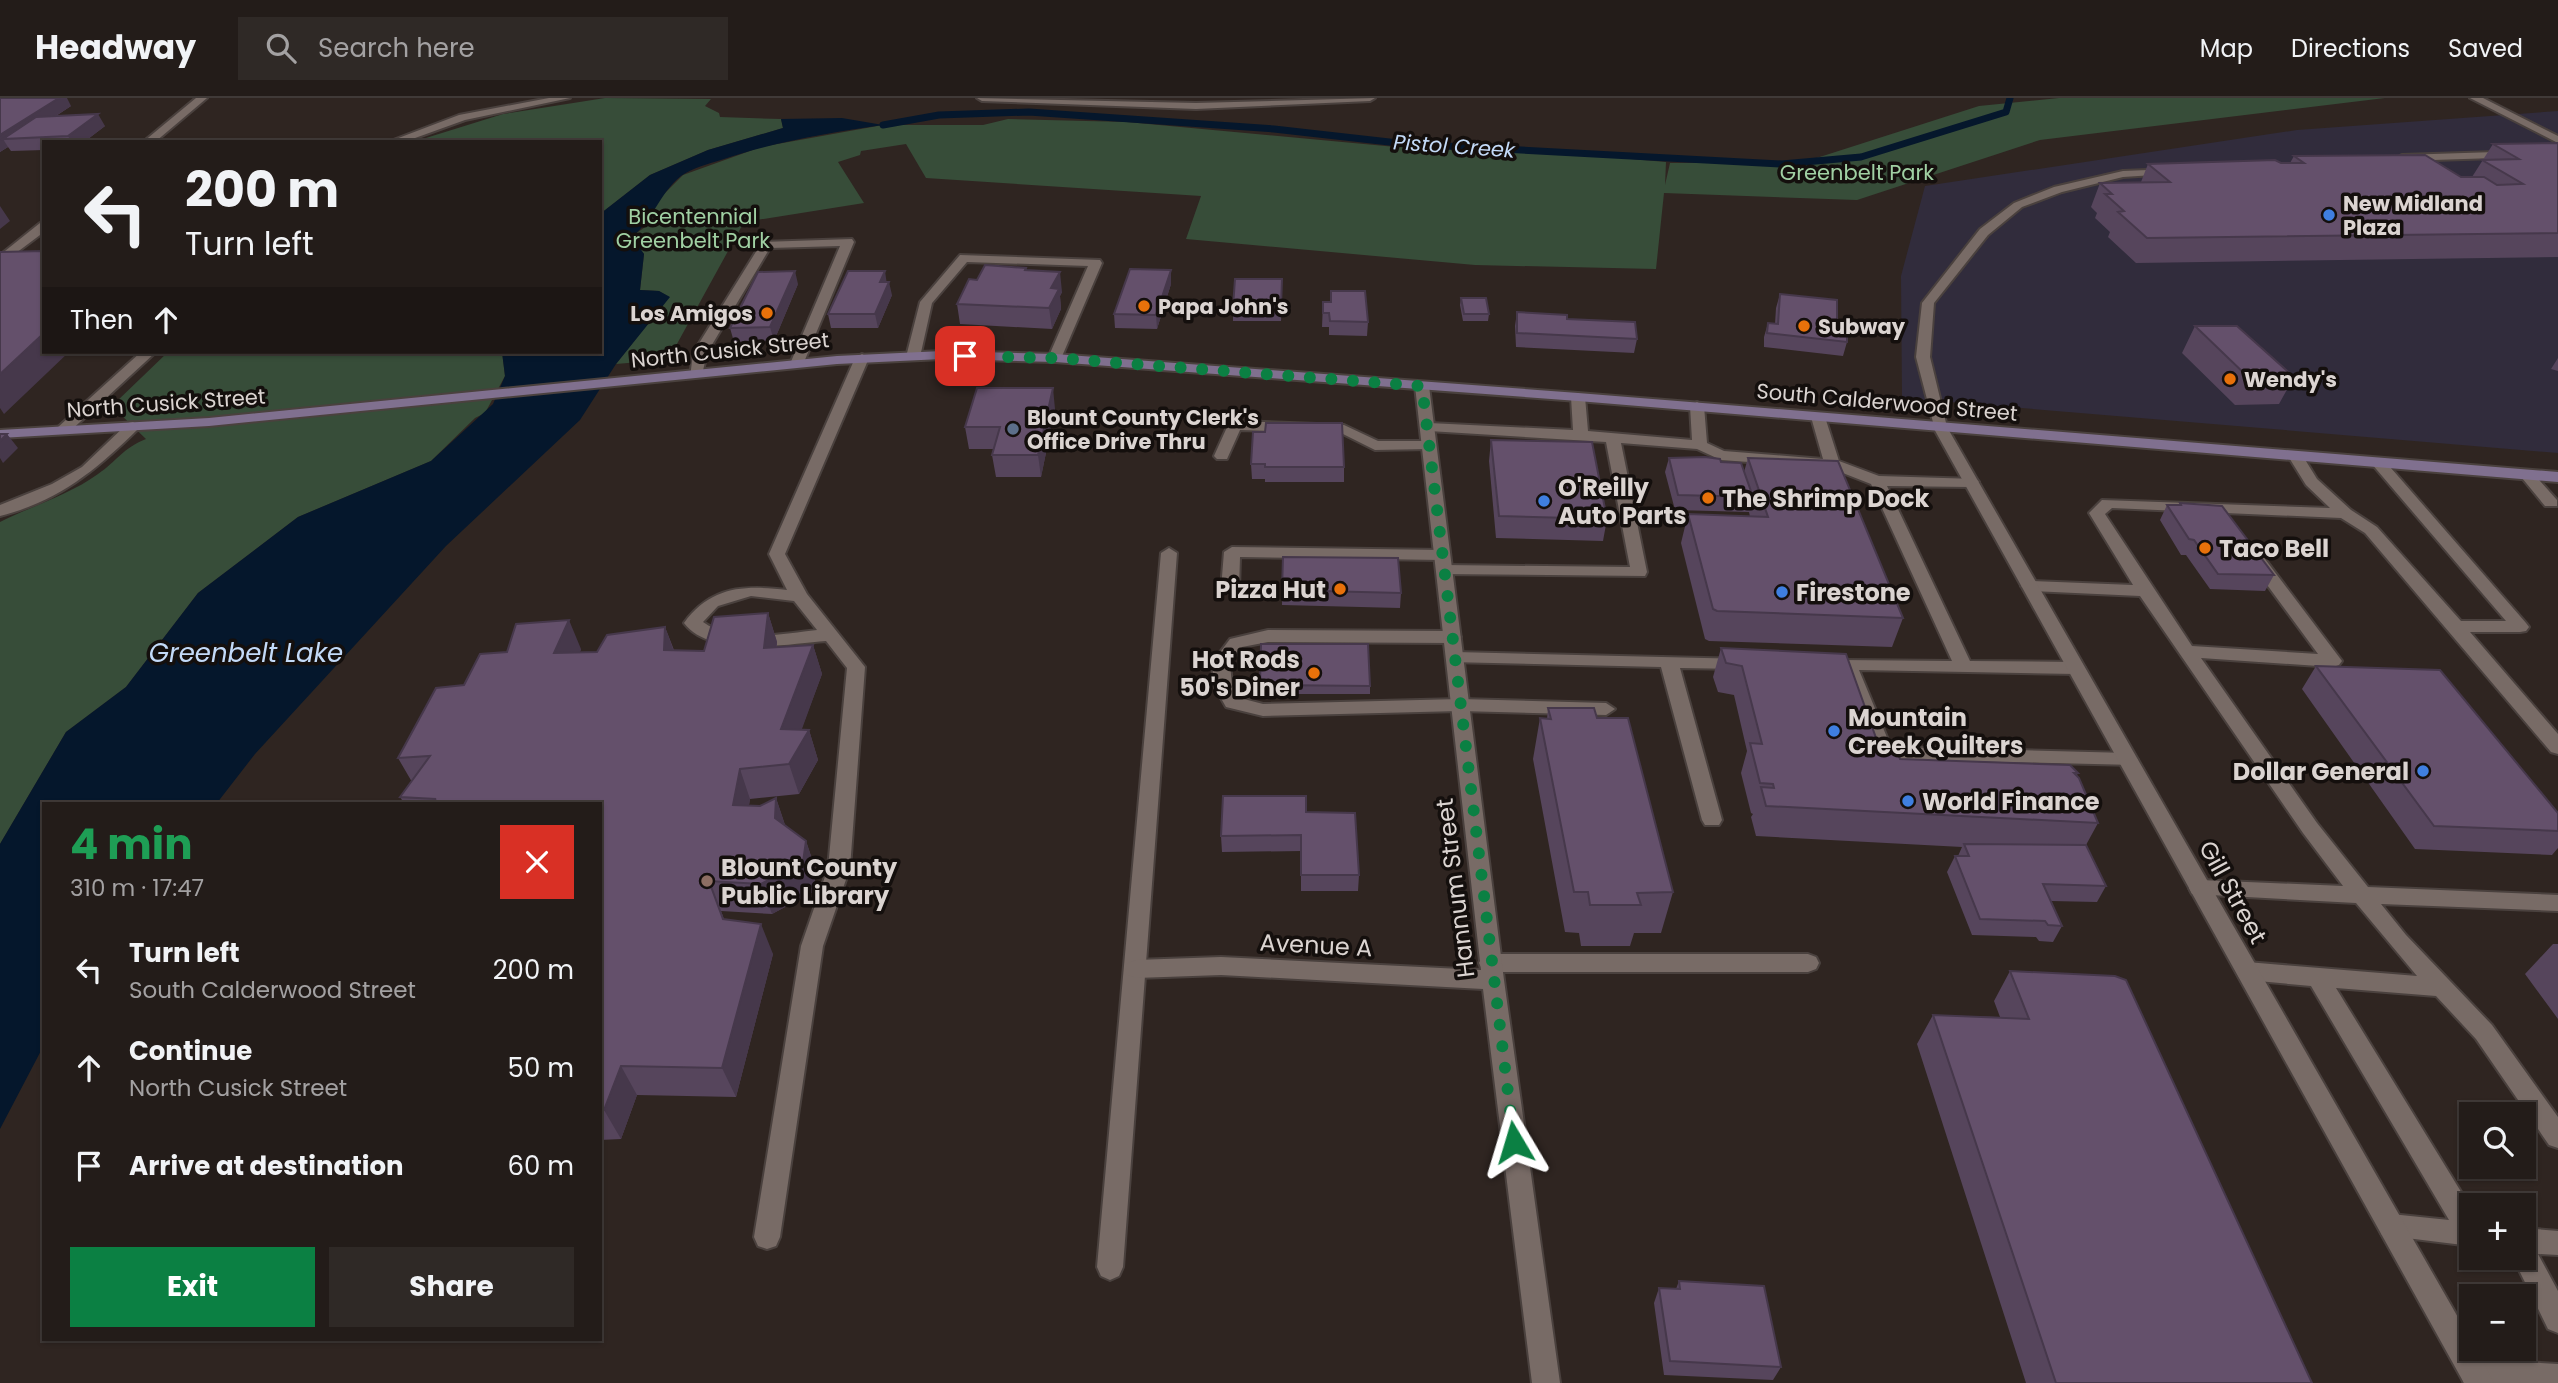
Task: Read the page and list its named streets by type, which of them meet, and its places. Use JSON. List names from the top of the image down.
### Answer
{
  "streets": {
    "main road": ["North Cusick Street", "South Calderwood Street"],
    "street": ["Hannum Street", "Gill Street", "Avenue A"]
  },
  "crossings": [
    ["North Cusick Street", "South Calderwood Street"],
    ["South Calderwood Street", "Hannum Street"],
    ["South Calderwood Street", "Gill Street"],
    ["Hannum Street", "Avenue A"]
  ],
  "water": ["Pistol Creek", "Greenbelt Lake"],
  "parks": ["Greenbelt Park", "Bicentennial Greenbelt Park"],
  "places": [
    "New Midland Plaza",
    "Papa John's",
    "Los Amigos",
    "Subway",
    "Wendy's",
    "Blount County Clerk's Office Drive Thru",
    "The Shrimp Dock",
    "O'Reilly Auto Parts",
    "Taco Bell",
    "Pizza Hut",
    "Firestone",
    "Hot Rods 50's Diner",
    "Mountain Creek Quilters",
    "Dollar General",
    "World Finance",
    "Blount County Public Library"
  ],
  "page": {
    "header": "Headway",
    "search": "Search here",
    "nav": ["Map", "Directions", "Saved"],
    "turn": ["200 m", "Turn left"],
    "then": "Then",
    "heading": ["4 min", "310 m · 17:47"],
    "list": [
      {
        "name": "Turn left",
        "note": "South Calderwood Street",
        "value": "200 m"
      },
      {
        "name": "Continue",
        "note": "North Cusick Street",
        "value": "50 m"
      },
      {
        "name": "Arrive at destination",
        "value": "60 m"
      }
    ],
    "map_buttons": ["+", "−"],
    "buttons": ["Exit", "Share"]
  }
}
